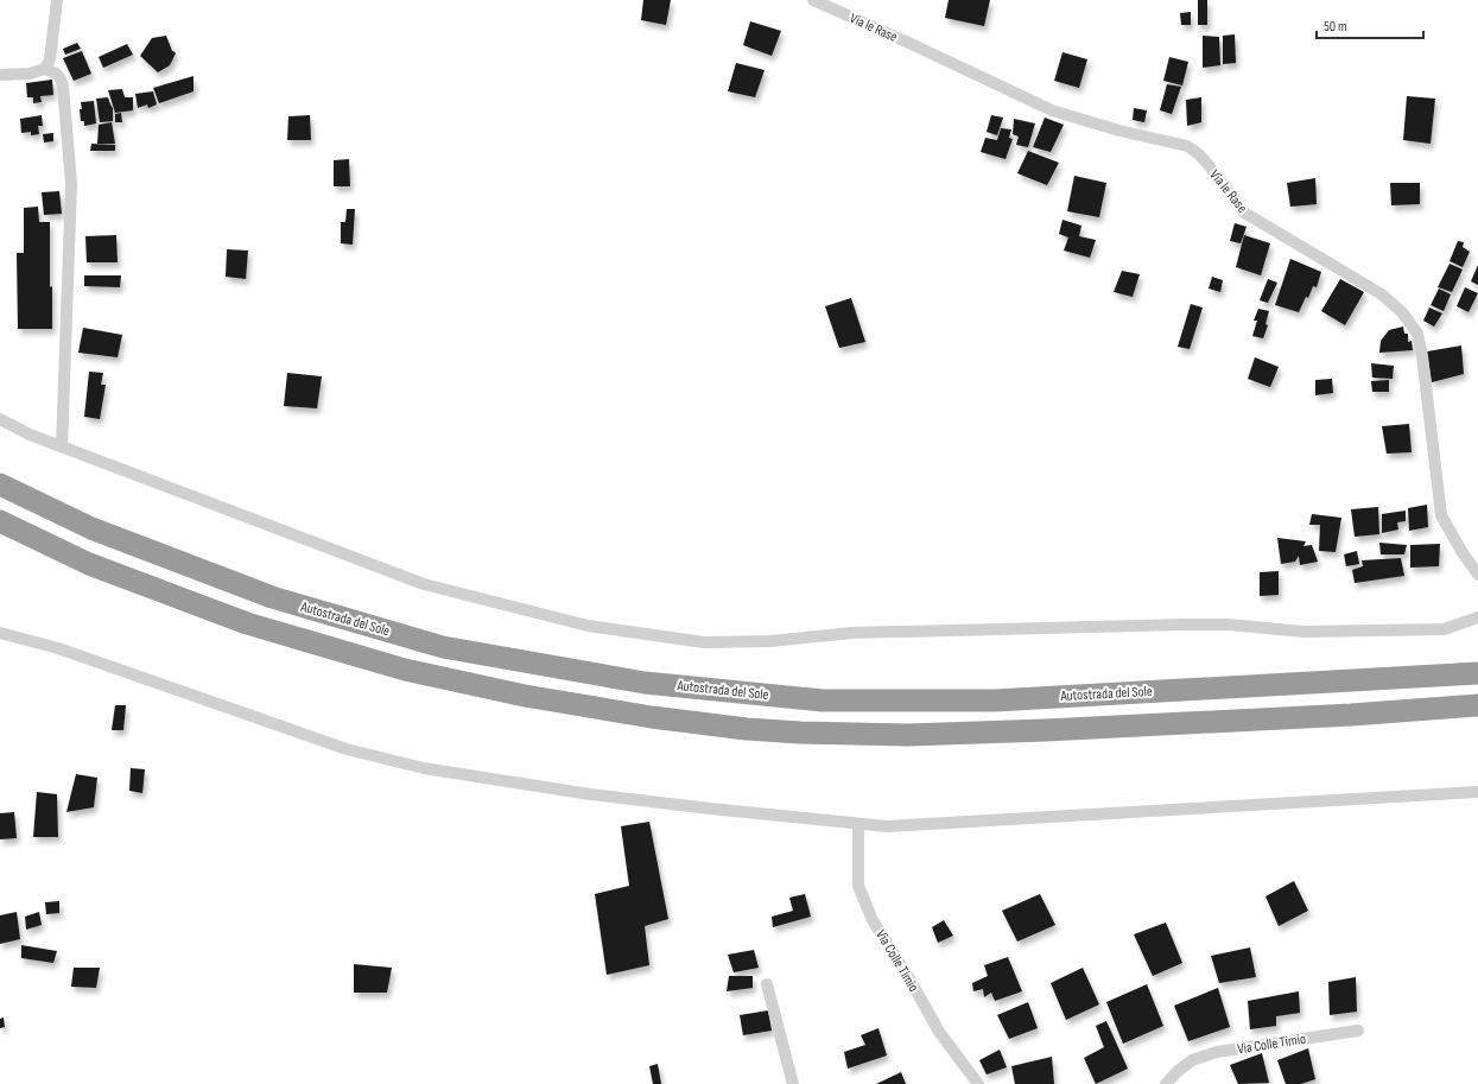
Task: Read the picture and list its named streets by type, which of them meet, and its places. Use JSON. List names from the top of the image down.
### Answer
{
  "streets": {
    "highway": ["Autostrada del Sole"],
    "street": ["Via le Rase", "Via Colle Timio"]
  },
  "scale_bar": "50 m"
}
